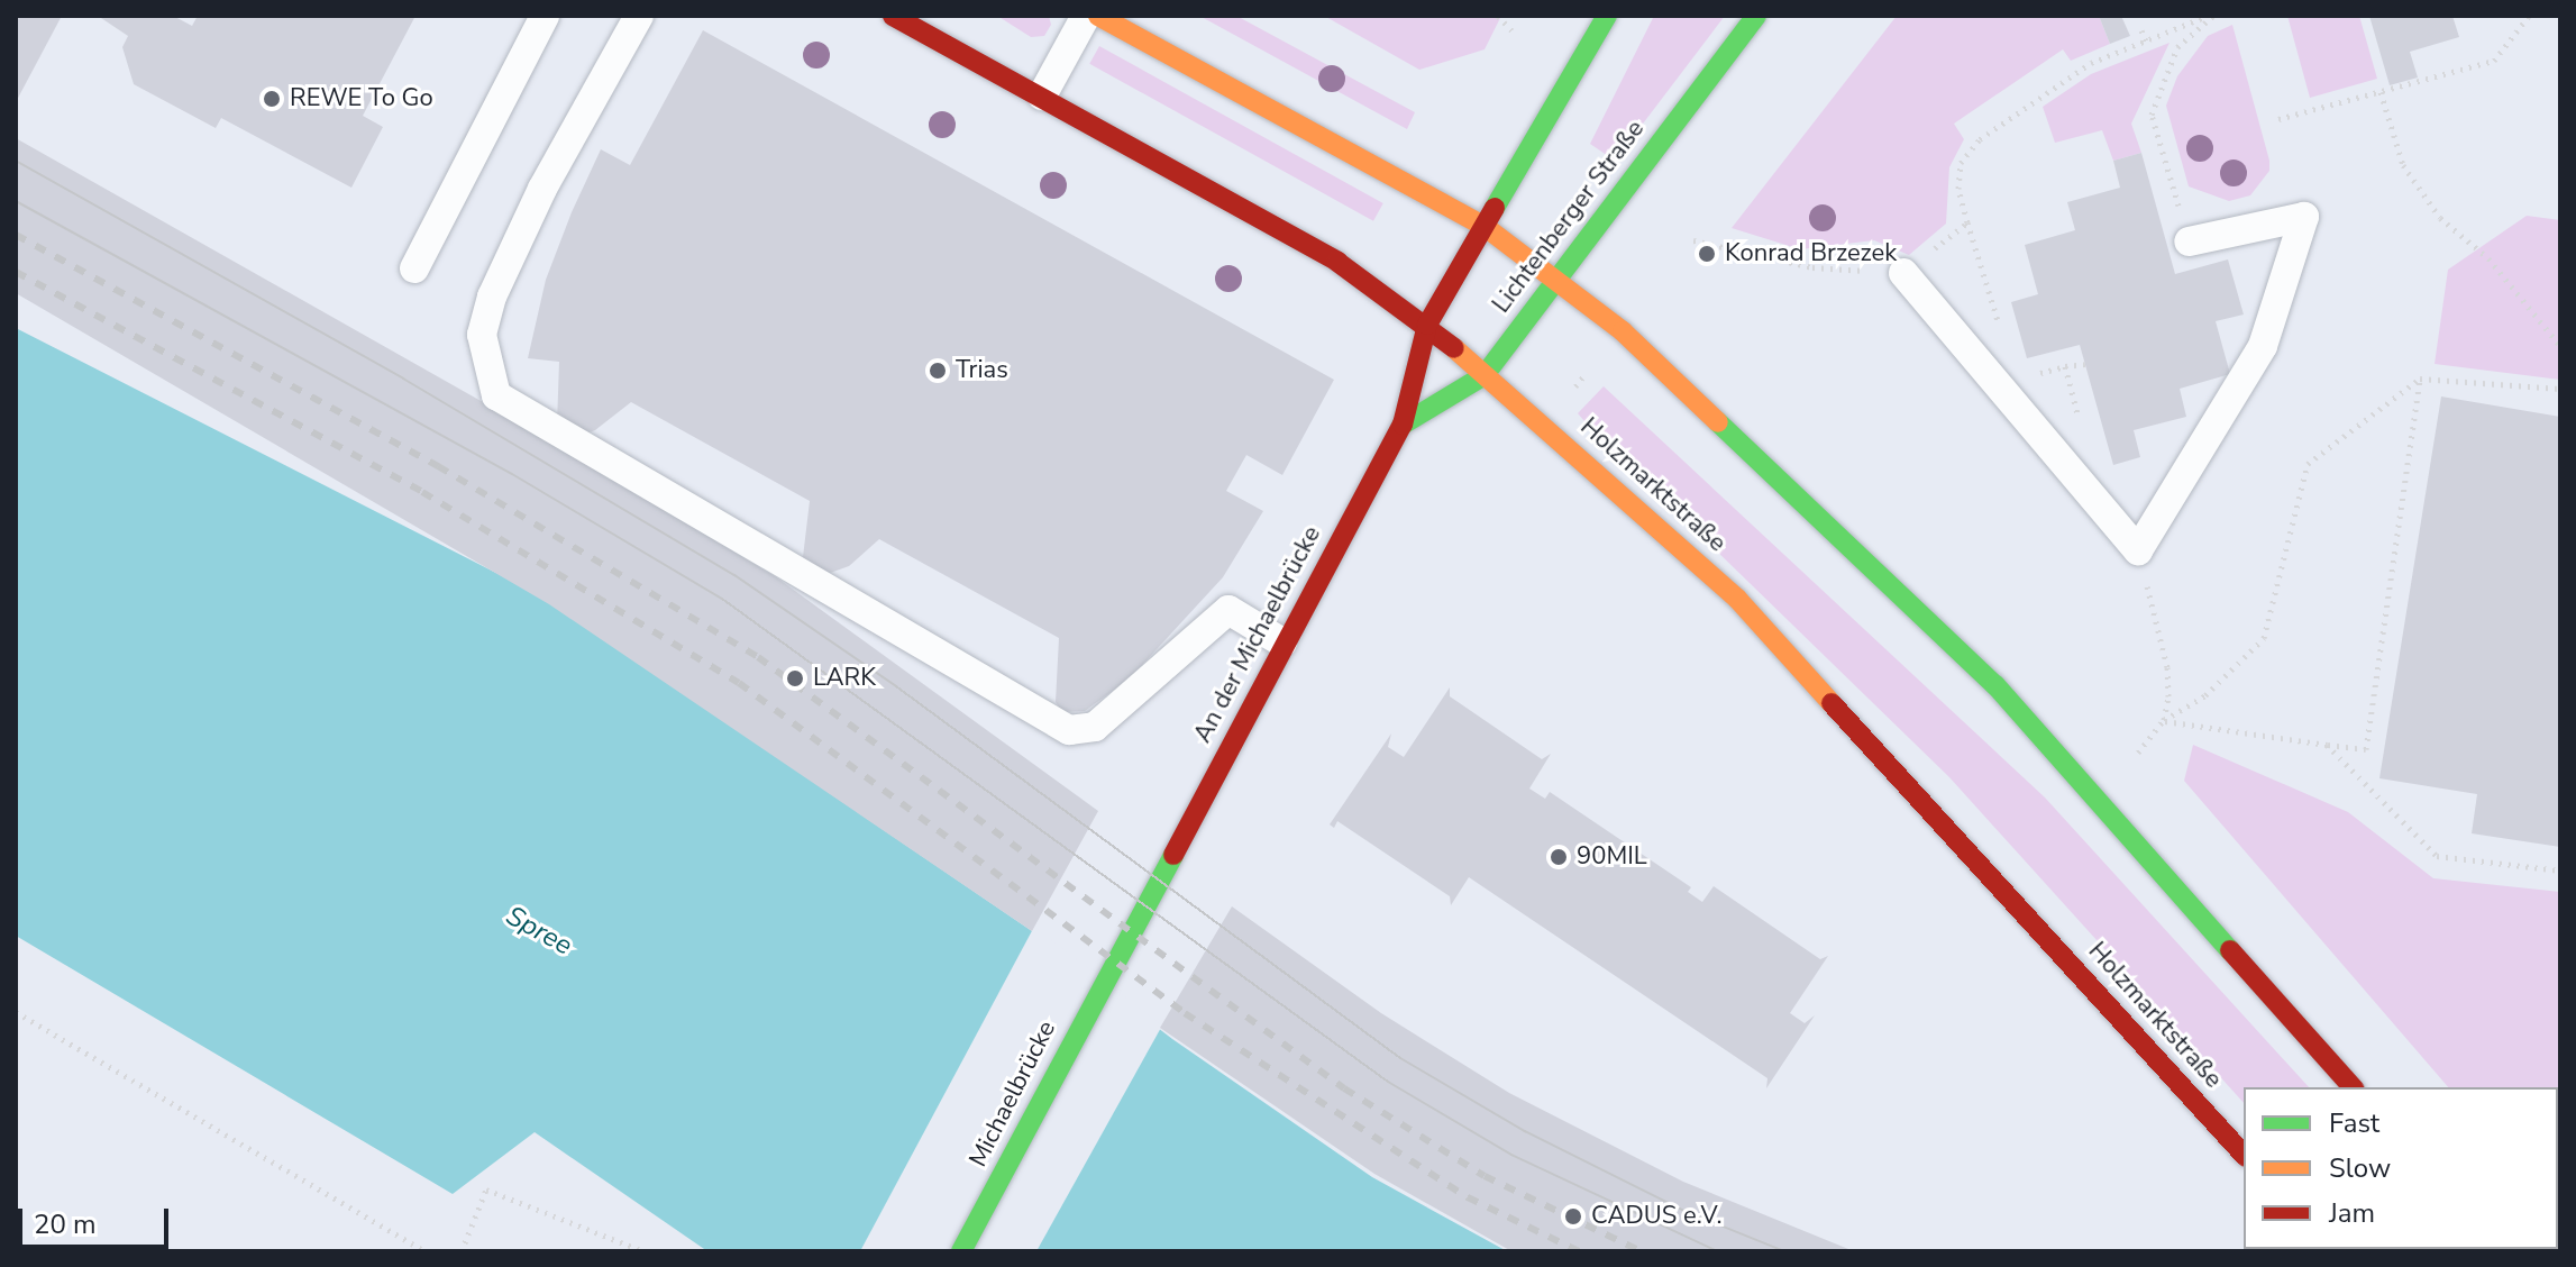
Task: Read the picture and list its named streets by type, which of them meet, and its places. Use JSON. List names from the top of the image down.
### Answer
{
  "streets": {
    "main road": [
      "Lichtenberger Straße",
      "Holzmarktstraße",
      "An der Michaelbrücke",
      "Michaelbrücke"
    ]
  },
  "crossings": [
    ["Lichtenberger Straße", "Holzmarktstraße"],
    ["Lichtenberger Straße", "An der Michaelbrücke"],
    ["Holzmarktstraße", "An der Michaelbrücke"],
    ["An der Michaelbrücke", "Michaelbrücke"]
  ],
  "water": ["Spree"],
  "places": [
    "REWE To Go",
    "Konrad Brzezek",
    "Trias",
    "LARK",
    "90MIL",
    "CADUS e.V."
  ],
  "legend": ["Fast", "Slow", "Jam"],
  "scale_bar": "20 m"
}
